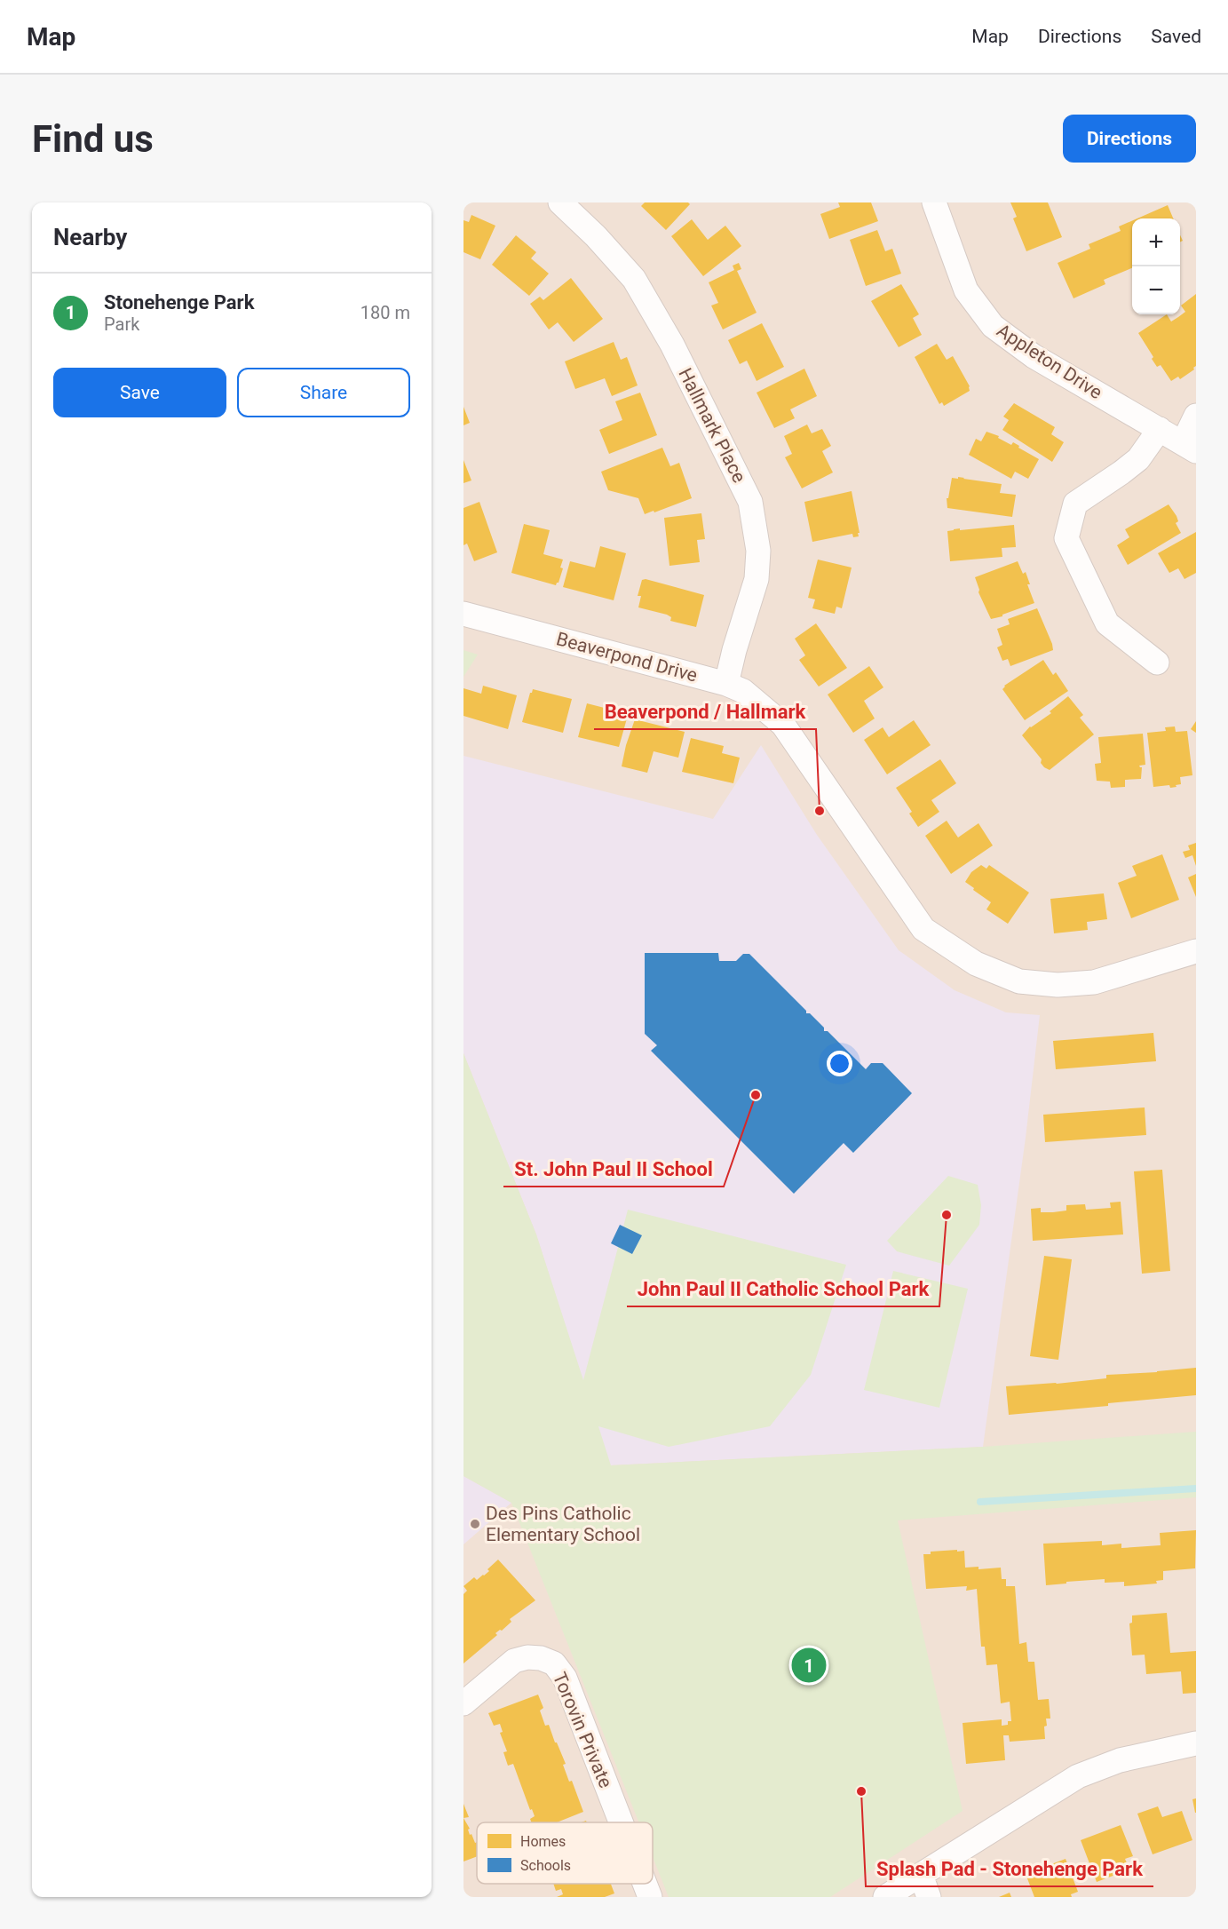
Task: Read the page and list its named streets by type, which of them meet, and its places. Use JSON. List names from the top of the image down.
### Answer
{
  "streets": {
    "street": [
      "Appleton Drive",
      "Hallmark Place",
      "Beaverpond Drive",
      "Torovin Private"
    ]
  },
  "crossings": [
    ["Hallmark Place", "Beaverpond Drive"]
  ],
  "places": [
    "Beaverpond / Hallmark",
    "St. John Paul II School",
    "John Paul II Catholic School Park",
    "Des Pins Catholic Elementary School",
    "Splash Pad - Stonehenge Park"
  ],
  "legend": ["Homes", "Schools"],
  "page": {
    "header": "Map",
    "nav": ["Map", "Directions", "Saved"],
    "buttons": [
      "Directions",
      ["Save", "Share"]
    ],
    "title": "Find us",
    "heading": "Nearby",
    "map_buttons": ["+", "−"],
    "list": [
      {
        "mark": "1",
        "name": "Stonehenge Park",
        "note": "Park",
        "value": "180 m"
      }
    ],
    "pins": "1"
  }
}
